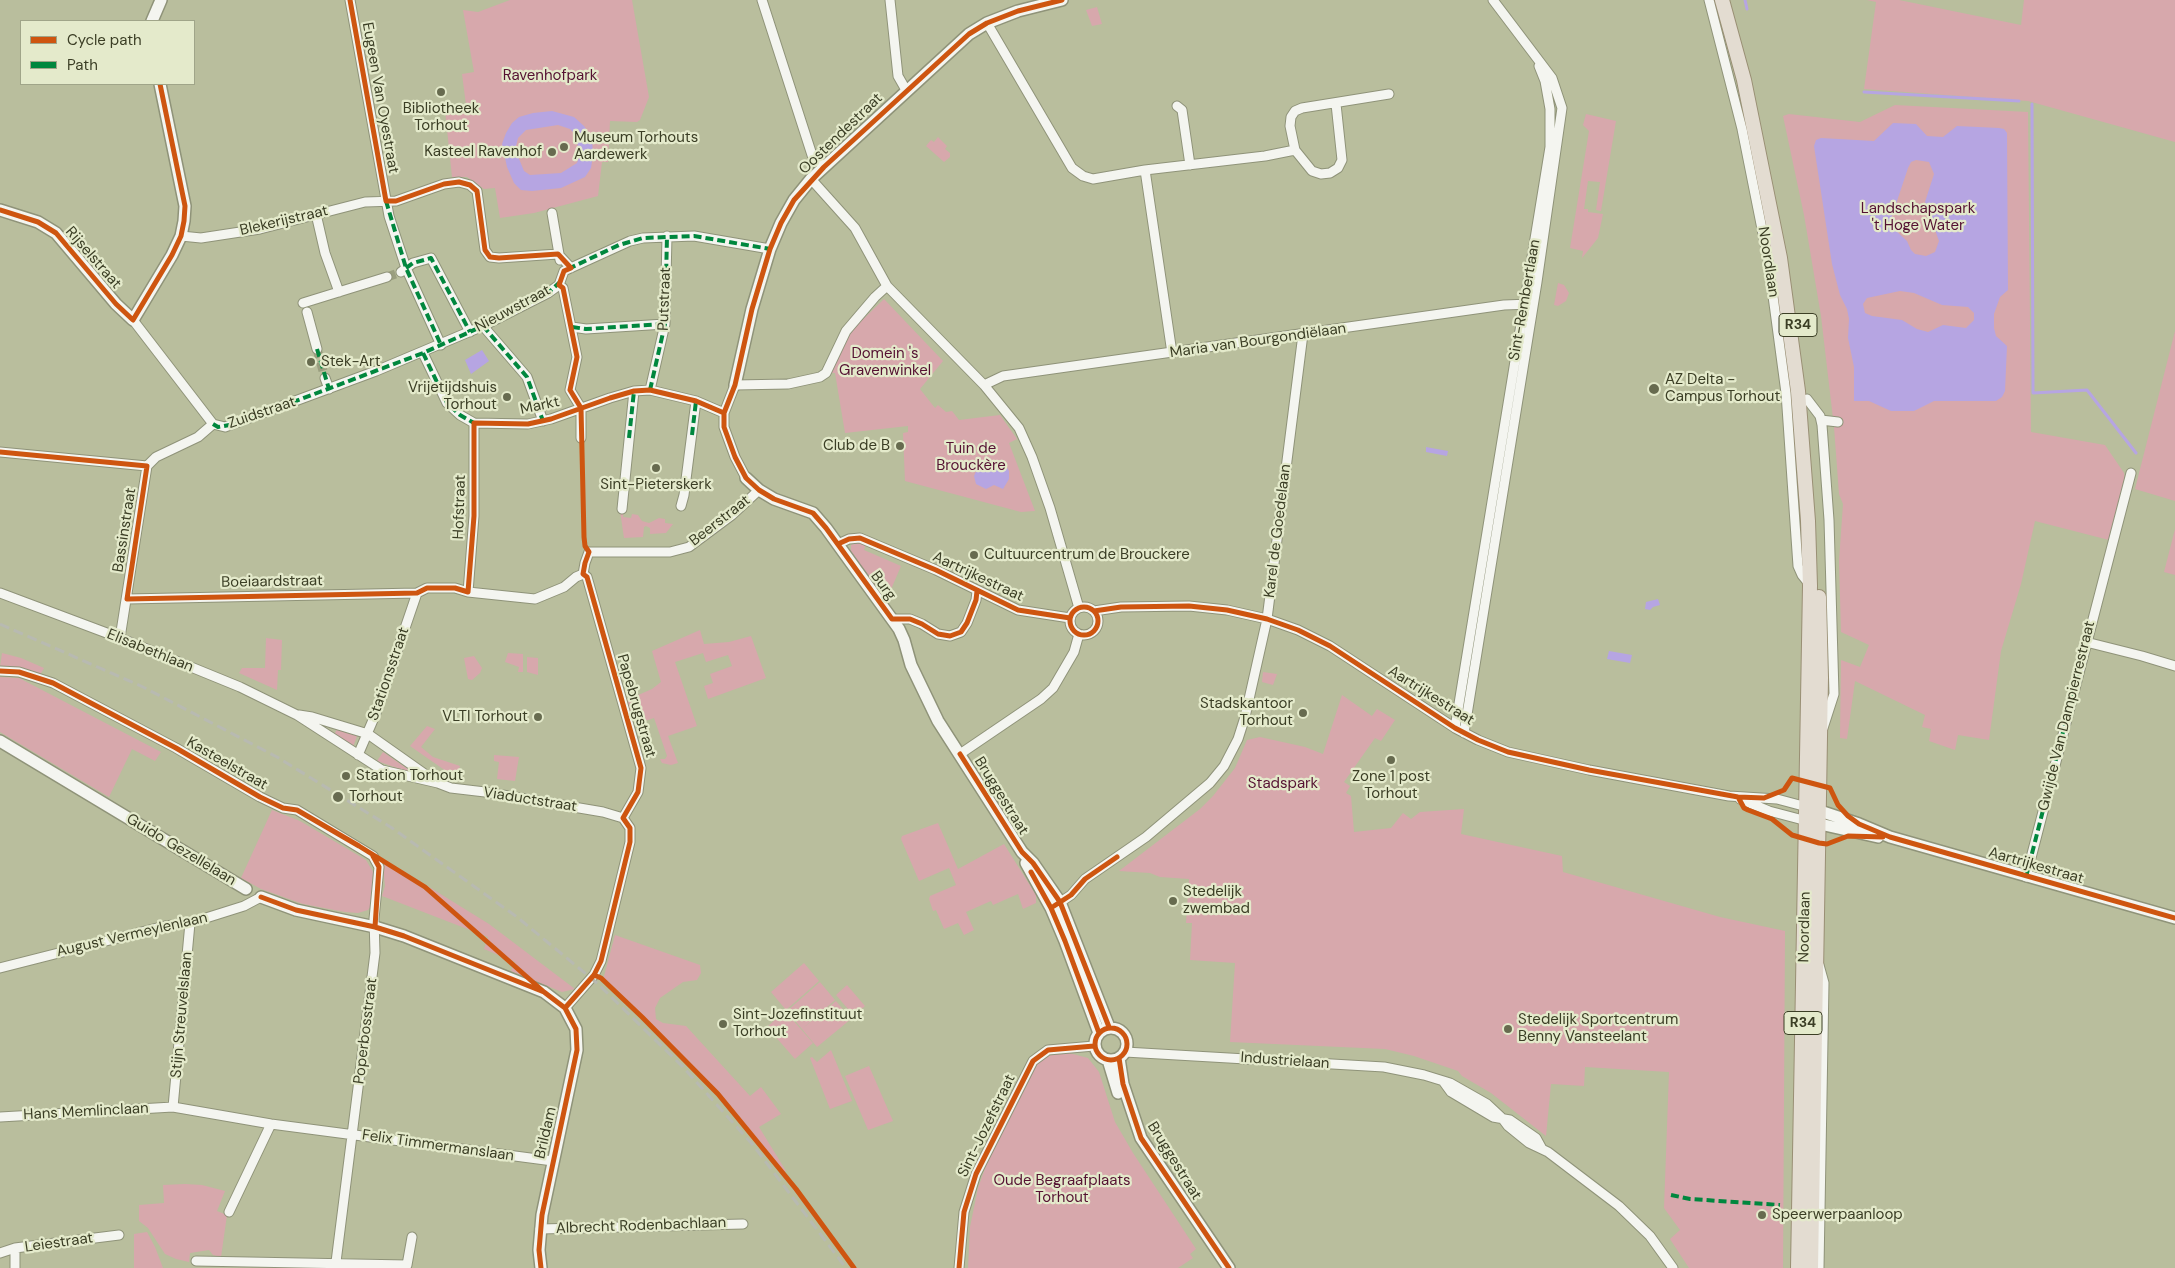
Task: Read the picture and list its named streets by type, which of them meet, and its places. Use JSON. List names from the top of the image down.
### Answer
{
  "streets": {
    "main road": ["Noordlaan", "R34"],
    "street": [
      "Eugeen Van Oyestraat",
      "Oostendestraat",
      "Blekerijstraat",
      "Rijselstraat",
      "Putstraat",
      "Sint-Rembertlaan",
      "Nieuwstraat",
      "Maria van Bourgondiëlaan",
      "Markt",
      "Zuidstraat",
      "Hofstraat",
      "Beerstraat",
      "Bassinstraat",
      "Karel de Goedelaan",
      "Aartrijkestraat",
      "Boeiaardstraat",
      "Burg",
      "Elisabethlaan",
      "Stationsstraat",
      "Papebrugstraat",
      "Gwijde Van Dampierrestraat",
      "Kasteelstraat",
      "Bruggestraat",
      "Viaductstraat",
      "Guido Gezellelaan",
      "August Vermeylenlaan",
      "Stijn Streuvelslaan",
      "Poperbosstraat",
      "Industrielaan",
      "Hans Memlinclaan",
      "Sint-Jozefstraat",
      "Brildam",
      "Felix Timmermanslaan",
      "Albrecht Rodenbachlaan",
      "Leiestraat"
    ]
  },
  "crossings": [
    ["Eugeen Van Oyestraat", "Blekerijstraat"],
    ["Eugeen Van Oyestraat", "Nieuwstraat"],
    ["Oostendestraat", "Burg"],
    ["Rijselstraat", "Zuidstraat"],
    ["Noordlaan", "Aartrijkestraat"],
    ["Sint-Rembertlaan", "Maria van Bourgondiëlaan"],
    ["Sint-Rembertlaan", "Aartrijkestraat"],
    ["Nieuwstraat", "Markt"],
    ["Nieuwstraat", "Zuidstraat"],
    ["Maria van Bourgondiëlaan", "Karel de Goedelaan"],
    ["Markt", "Hofstraat"],
    ["Zuidstraat", "Bassinstraat"],
    ["Hofstraat", "Boeiaardstraat"],
    ["Beerstraat", "Boeiaardstraat"],
    ["Beerstraat", "Burg"],
    ["Beerstraat", "Papebrugstraat"],
    ["Bassinstraat", "Boeiaardstraat"],
    ["Bassinstraat", "Elisabethlaan"],
    ["Karel de Goedelaan", "Aartrijkestraat"],
    ["Karel de Goedelaan", "Bruggestraat"],
    ["Aartrijkestraat", "Burg"],
    ["Aartrijkestraat", "Gwijde Van Dampierrestraat"],
    ["Boeiaardstraat", "Stationsstraat"],
    ["Boeiaardstraat", "Papebrugstraat"],
    ["Burg", "Bruggestraat"],
    ["Elisabethlaan", "Stationsstraat"],
    ["Elisabethlaan", "Viaductstraat"],
    ["Stationsstraat", "Viaductstraat"],
    ["Papebrugstraat", "Viaductstraat"],
    ["Kasteelstraat", "Guido Gezellelaan"],
    ["Kasteelstraat", "Poperbosstraat"],
    ["Bruggestraat", "Industrielaan"],
    ["Bruggestraat", "Sint-Jozefstraat"],
    ["Guido Gezellelaan", "August Vermeylenlaan"],
    ["Guido Gezellelaan", "Poperbosstraat"],
    ["Guido Gezellelaan", "Brildam"],
    ["August Vermeylenlaan", "Stijn Streuvelslaan"],
    ["Stijn Streuvelslaan", "Hans Memlinclaan"],
    ["Poperbosstraat", "Felix Timmermanslaan"],
    ["Industrielaan", "Sint-Jozefstraat"],
    ["Brildam", "Felix Timmermanslaan"],
    ["Brildam", "Albrecht Rodenbachlaan"]
  ],
  "parks": [
    "Ravenhofpark",
    "Landschapspark 't Hoge Water",
    "Domein 's Gravenwinkel",
    "Tuin de Brouckère",
    "Stadspark",
    "Oude Begraafplaats Torhout"
  ],
  "places": [
    "Bibliotheek Torhout",
    "Museum Torhouts Aardewerk",
    "Kasteel Ravenhof",
    "Stek-Art",
    "AZ Delta - Campus Torhout",
    "Vrijetijdshuis Torhout",
    "Club de B",
    "Sint-Pieterskerk",
    "Cultuurcentrum de Brouckere",
    "Stadskantoor Torhout",
    "VLTI Torhout",
    "Zone 1 post Torhout",
    "Station Torhout",
    "Torhout",
    "Stedelijk zwembad",
    "Sint-Jozefinstituut Torhout",
    "Stedelijk Sportcentrum Benny Vansteelant",
    "Speerwerpaanloop"
  ],
  "legend": ["Cycle path", "Path"]
}
